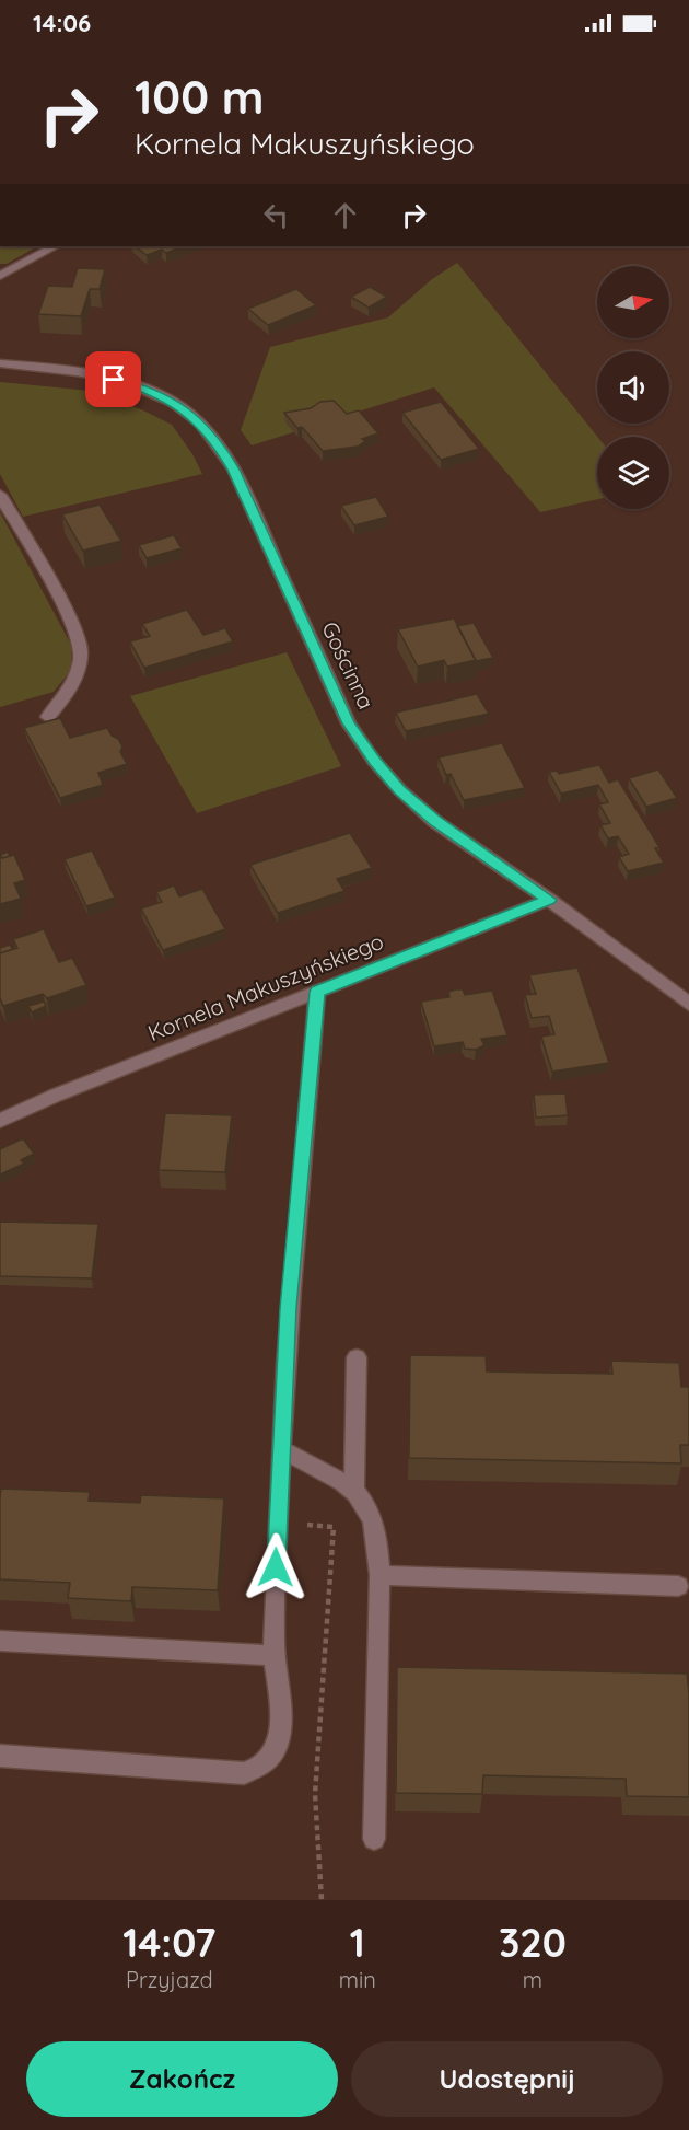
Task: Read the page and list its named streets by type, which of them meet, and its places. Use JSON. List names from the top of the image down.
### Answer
{
  "streets": {
    "street": ["Gościnna", "Kornela Makuszyńskiego"]
  },
  "crossings": [
    ["Gościnna", "Kornela Makuszyńskiego"]
  ],
  "north": "right",
  "page": {
    "status": "14:06",
    "turn": ["100 m", "Kornela Makuszyńskiego"],
    "eta": [
      "14:07",
      "Przyjazd",
      "1",
      "min",
      "320",
      "m"
    ],
    "buttons": ["Zakończ", "Udostępnij"]
  }
}
